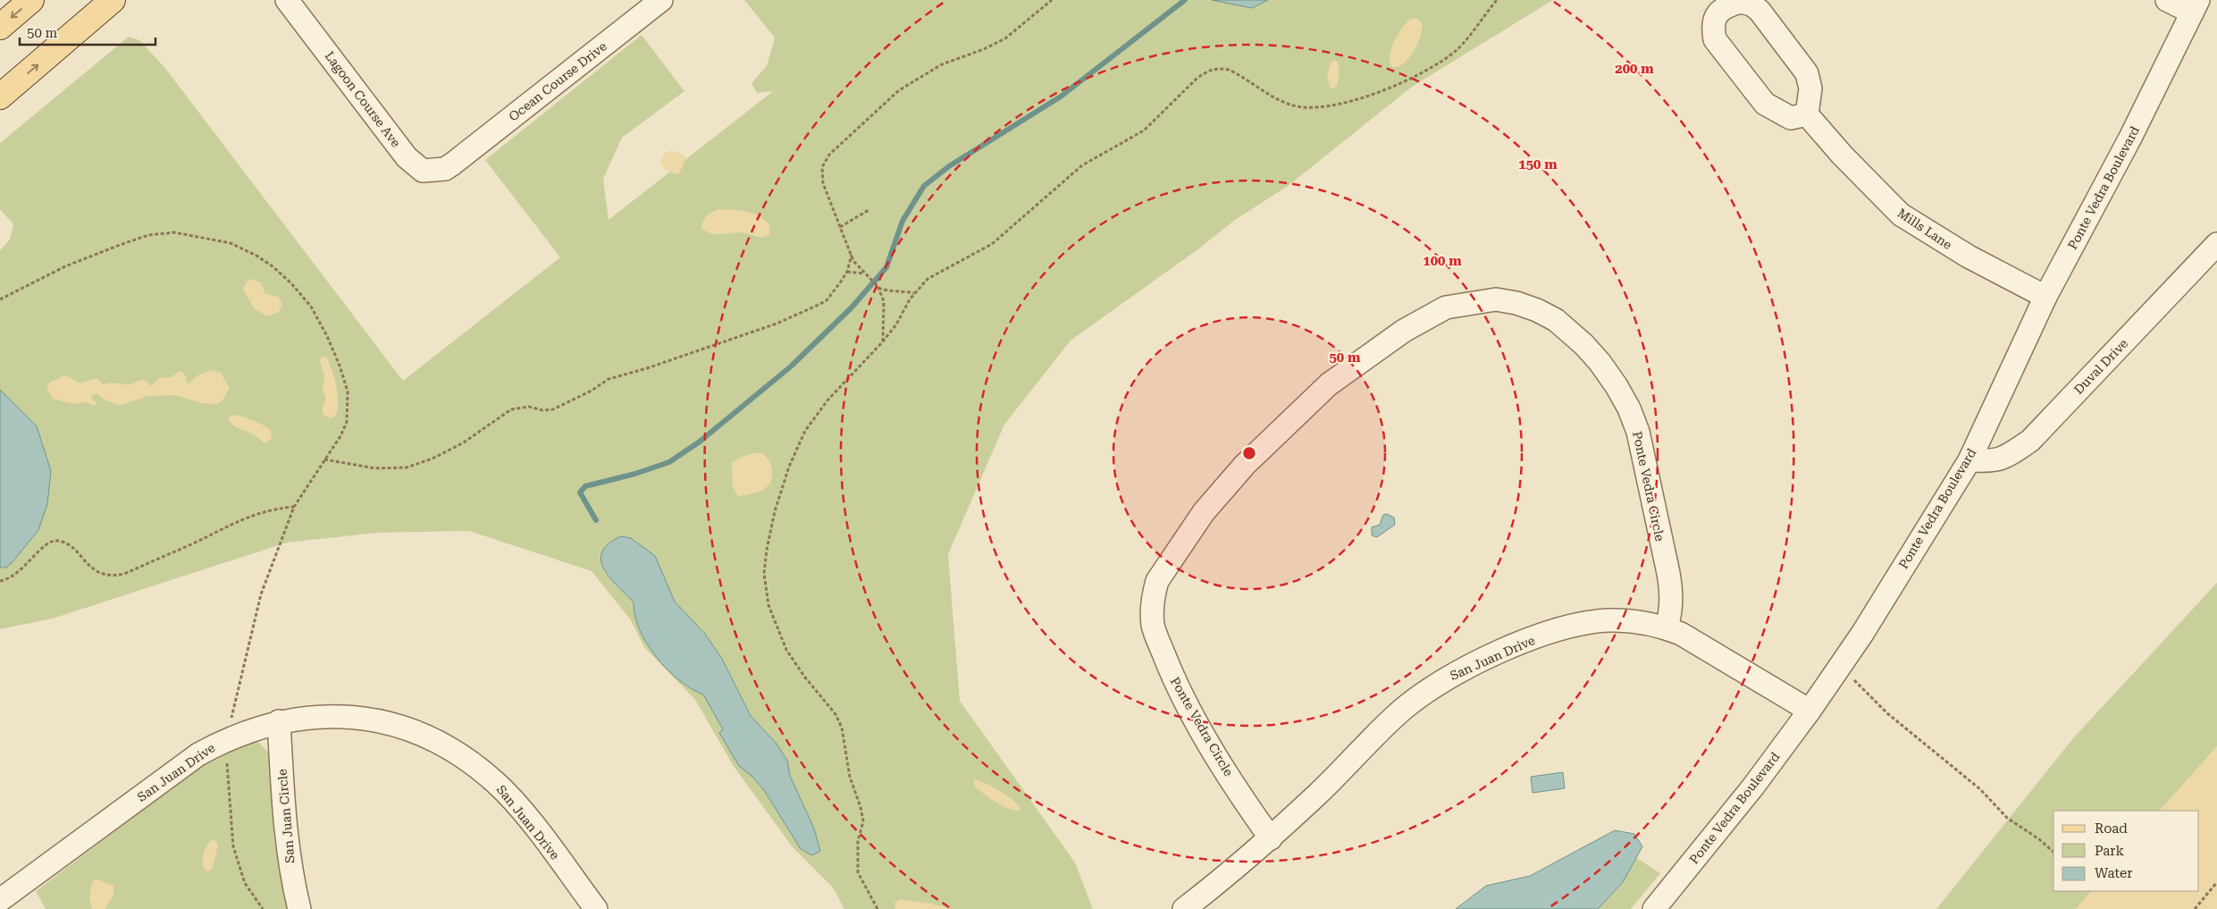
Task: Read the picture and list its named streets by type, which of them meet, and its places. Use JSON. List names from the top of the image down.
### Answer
{
  "streets": {
    "street": [
      "Ocean Course Drive",
      "Lagoon Course Ave",
      "Ponte Vedra Boulevard",
      "Mills Lane",
      "Duval Drive",
      "Ponte Vedra Circle",
      "San Juan Drive",
      "San Juan Circle"
    ]
  },
  "crossings": [
    ["Ocean Course Drive", "Lagoon Course Ave"],
    ["Ponte Vedra Boulevard", "Mills Lane"],
    ["Ponte Vedra Boulevard", "Duval Drive"],
    ["Ponte Vedra Boulevard", "San Juan Drive"],
    ["Ponte Vedra Circle", "San Juan Drive"],
    ["San Juan Drive", "San Juan Circle"]
  ],
  "legend": ["Road", "Park", "Water"],
  "scale_bar": "50 m",
  "rings": [
    "200 m",
    "150 m",
    "100 m",
    "50 m"
  ]
}
